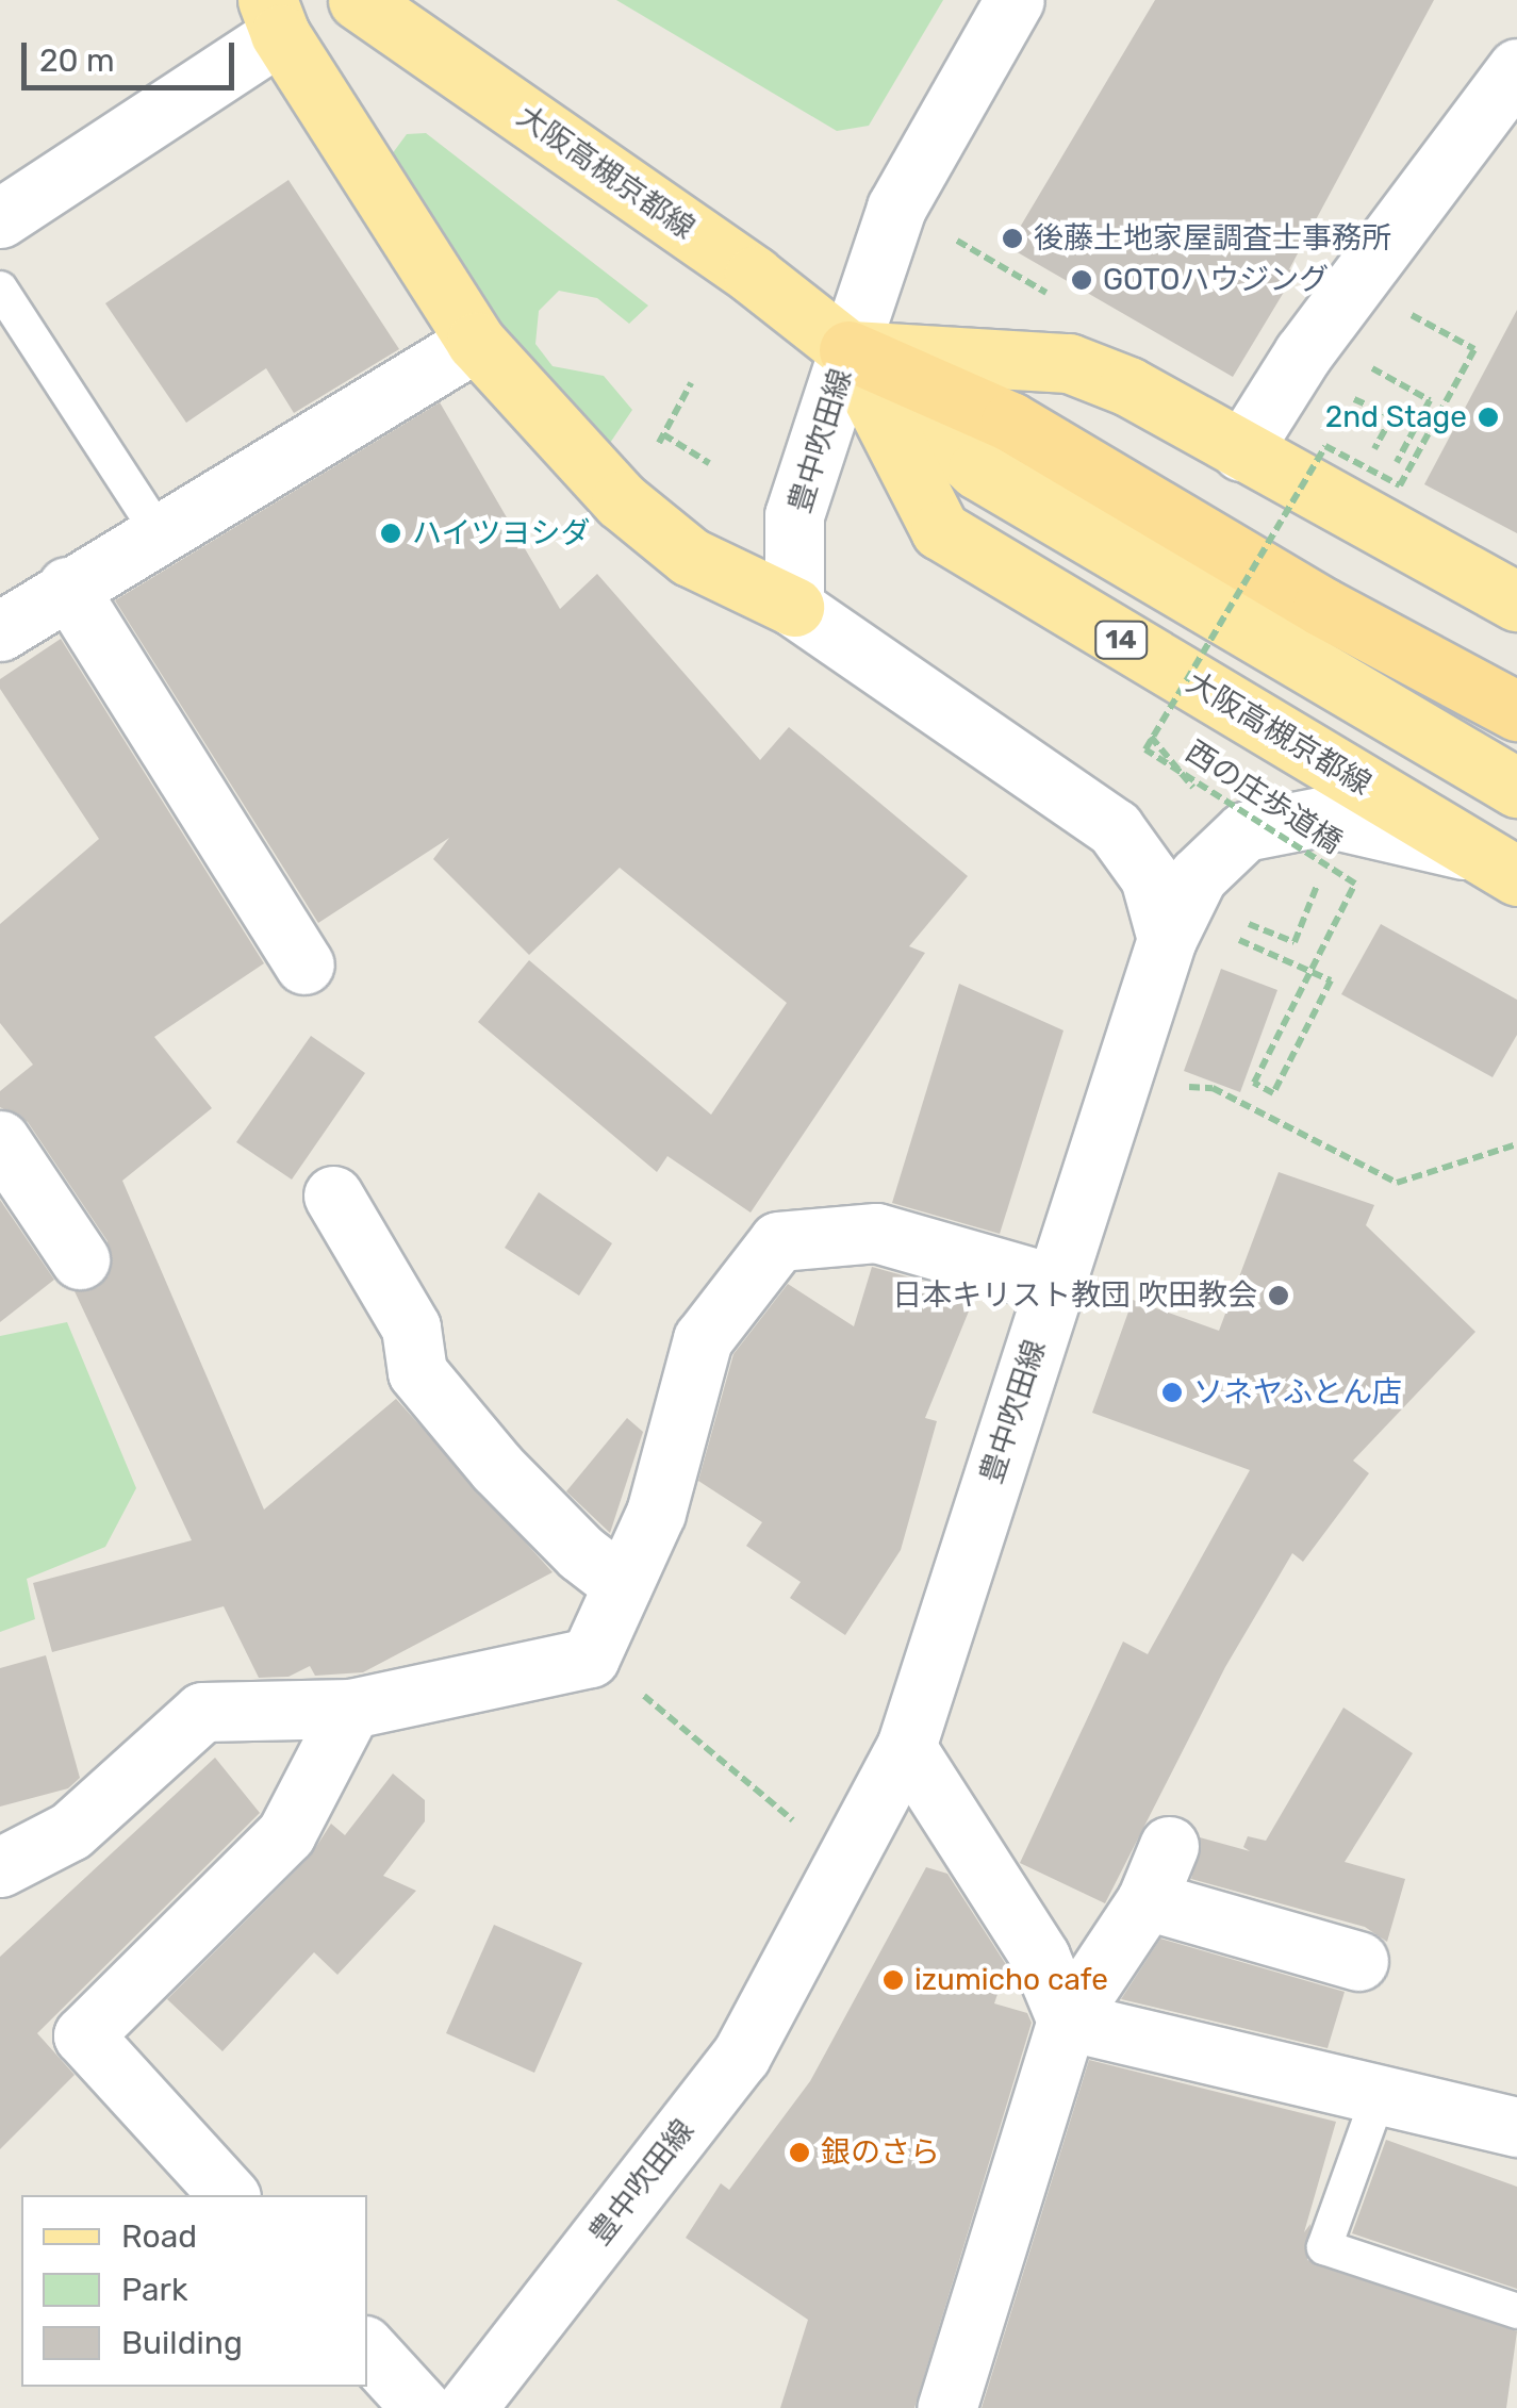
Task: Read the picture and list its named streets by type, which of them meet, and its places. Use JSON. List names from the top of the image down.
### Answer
{
  "streets": {
    "main road": ["大阪高槻京都線", "14"],
    "street": ["豊中吹田線"],
    "path": ["西の庄歩道橋"]
  },
  "crossings": [
    ["大阪高槻京都線", "豊中吹田線"]
  ],
  "places": [
    "後藤土地家屋調査士事務所",
    "GOTOハウジング",
    "2nd Stage",
    "ハイツヨシダ",
    "日本キリスト教団 吹田教会",
    "ソネヤふとん店",
    "izumicho cafe",
    "銀のさら"
  ],
  "legend": ["Road", "Park", "Building"],
  "scale_bar": "20 m"
}
